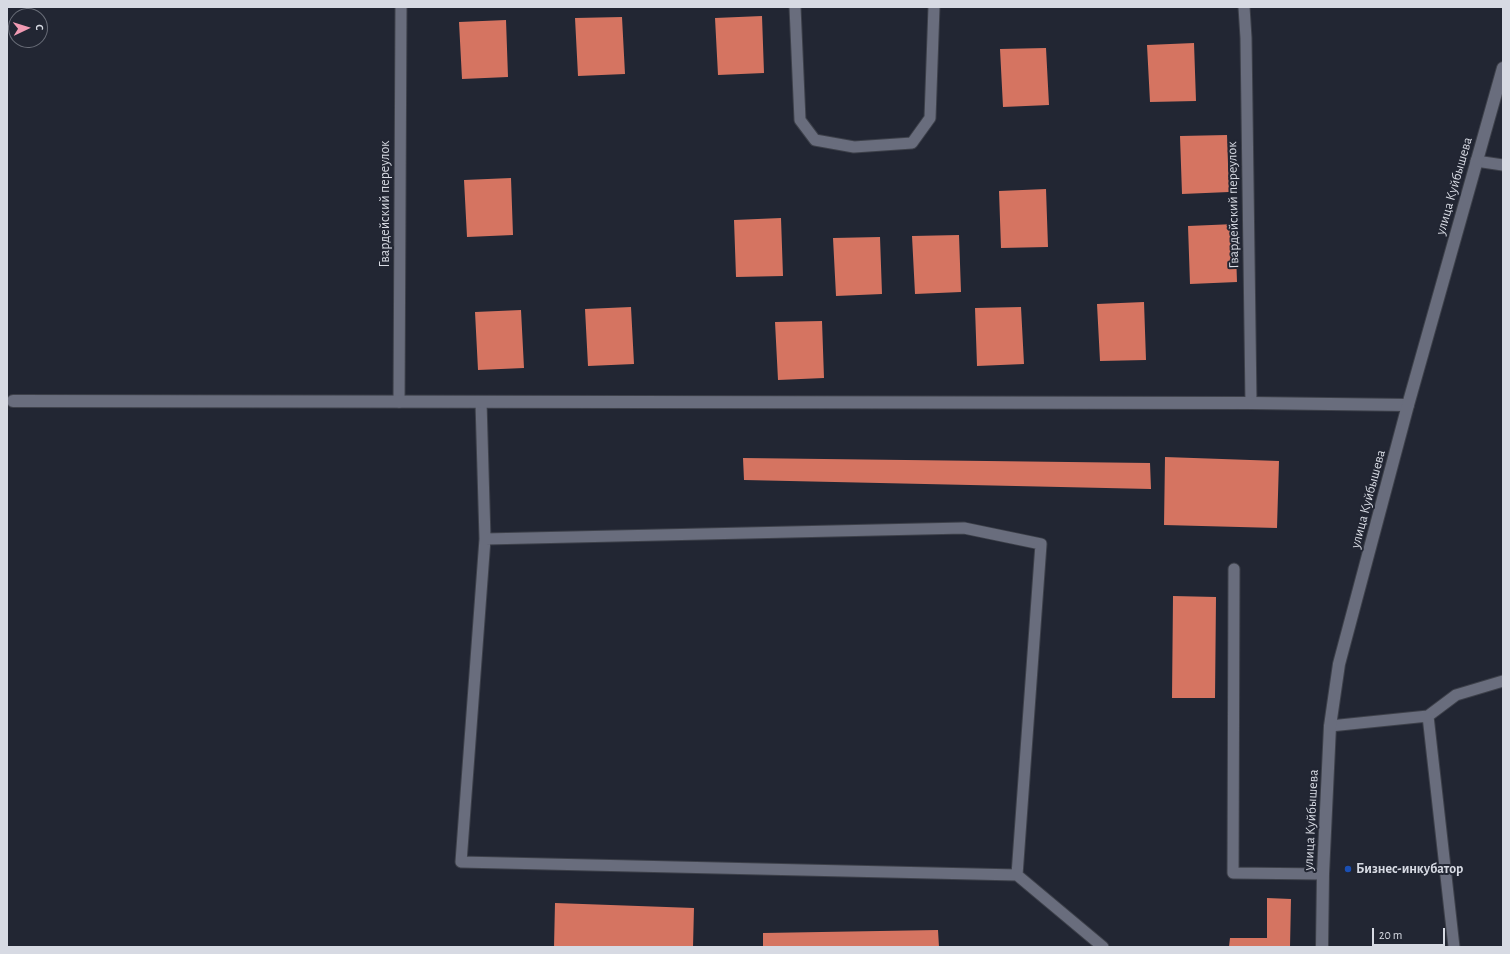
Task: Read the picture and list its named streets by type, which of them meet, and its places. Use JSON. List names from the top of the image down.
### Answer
{
  "streets": {
    "street": ["улица Куйбышева"],
    "lane": ["Гвардейский переулок"]
  },
  "places": ["Бизнес-инкубатор"],
  "scale_bar": "20 m",
  "north": "right"
}
